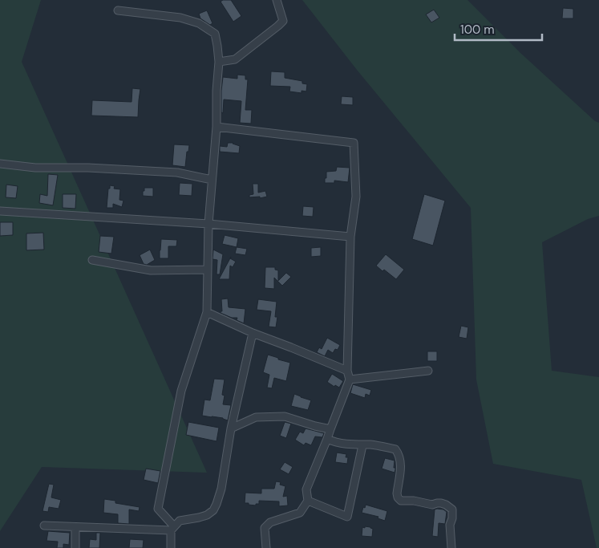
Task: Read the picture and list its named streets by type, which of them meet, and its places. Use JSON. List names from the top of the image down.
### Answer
{
  "scale_bar": "100 m"
}
